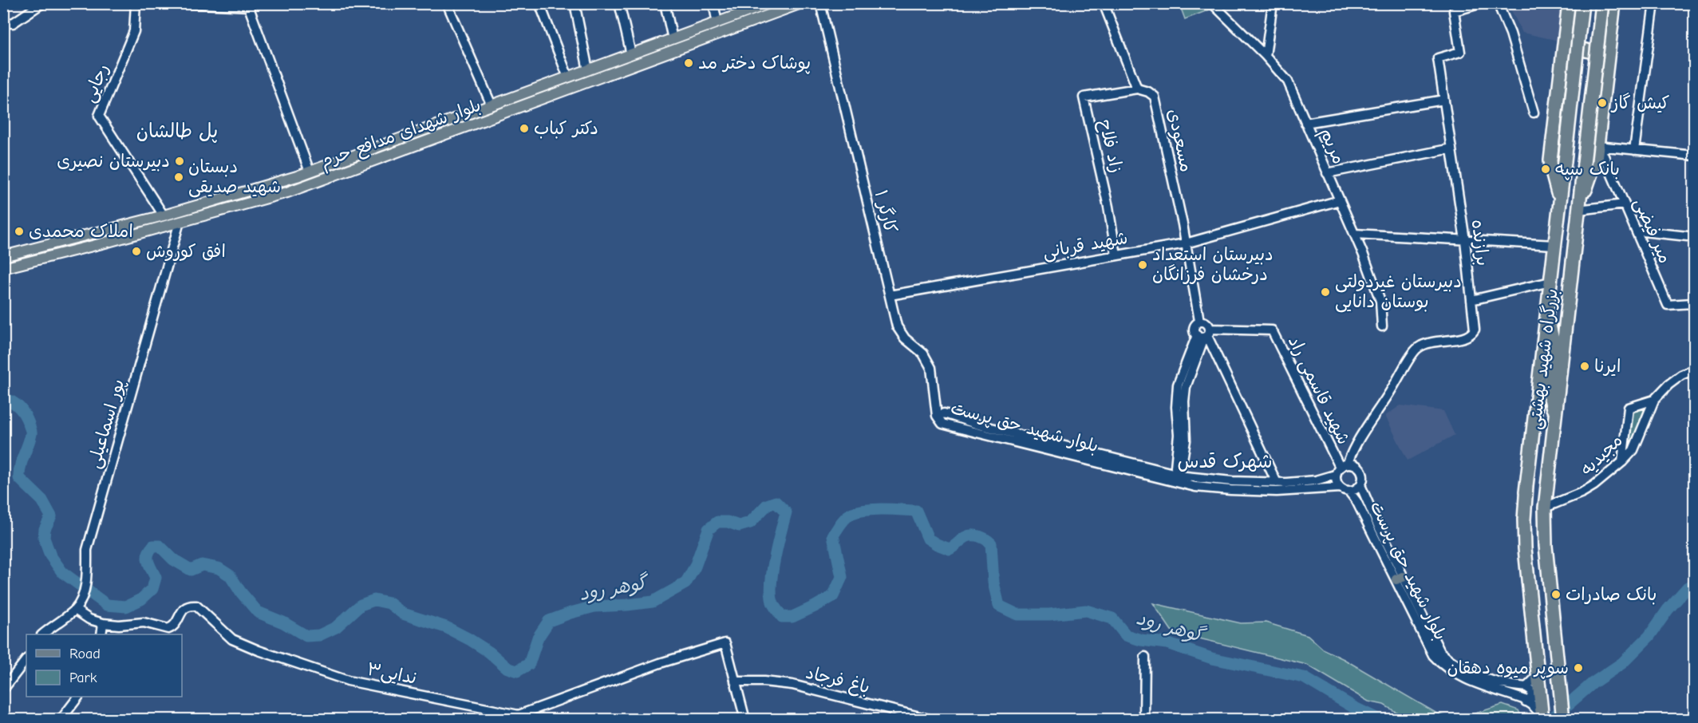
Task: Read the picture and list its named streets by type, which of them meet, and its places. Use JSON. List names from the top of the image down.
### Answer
{
  "streets": {
    "highway": ["بزرگراه شهید بهشتی"],
    "main road": ["بلوار شهدای مدافع حرم"],
    "street": [
      "رجایی",
      "مسعودی",
      "زاد فلاح",
      "مریم",
      "کارگر ۱",
      "میر فیضی",
      "برازنده",
      "شهید قربانی",
      "شهید قاسمی راد",
      "پور اسماعیلی",
      "بلوار شهید حق پرست",
      "مجیدیه",
      "ندایی۳",
      "باغ فرجاد"
    ]
  },
  "crossings": [
    ["رجایی", "بلوار شهدای مدافع حرم"],
    ["بلوار شهدای مدافع حرم", "پور اسماعیلی"],
    ["مسعودی", "زاد فلاح"],
    ["مسعودی", "شهید قربانی"],
    ["زاد فلاح", "شهید قربانی"],
    ["مریم", "شهید قربانی"],
    ["کارگر ۱", "شهید قربانی"],
    ["کارگر ۱", "بلوار شهید حق پرست"],
    ["برازنده", "شهید قاسمی راد"],
    ["برازنده", "بلوار شهید حق پرست"],
    ["بزرگراه شهید بهشتی", "بلوار شهید حق پرست"],
    ["بزرگراه شهید بهشتی", "مجیدیه"],
    ["شهید قاسمی راد", "بلوار شهید حق پرست"],
    ["پور اسماعیلی", "ندایی۳"],
    ["ندایی۳", "باغ فرجاد"]
  ],
  "districts": ["پل طالشان", "شهرک قدس"],
  "water": ["گوهر رود"],
  "places": [
    "پوشاک دختر مد",
    "كيش گاز",
    "دکتر کباب",
    "دبیرستان نصیری",
    "بانک سپه",
    "دبستان شهید صدیقی",
    "املاک محمدی",
    "افق کوروش",
    "دبیرستان استعداد درخشان فرزانگان",
    "دبیرستان غیردولتی بوستان دانایی",
    "ایرنا",
    "بانک صادرات",
    "سوپر میوه دهقان"
  ],
  "legend": ["Road", "Park"]
}
